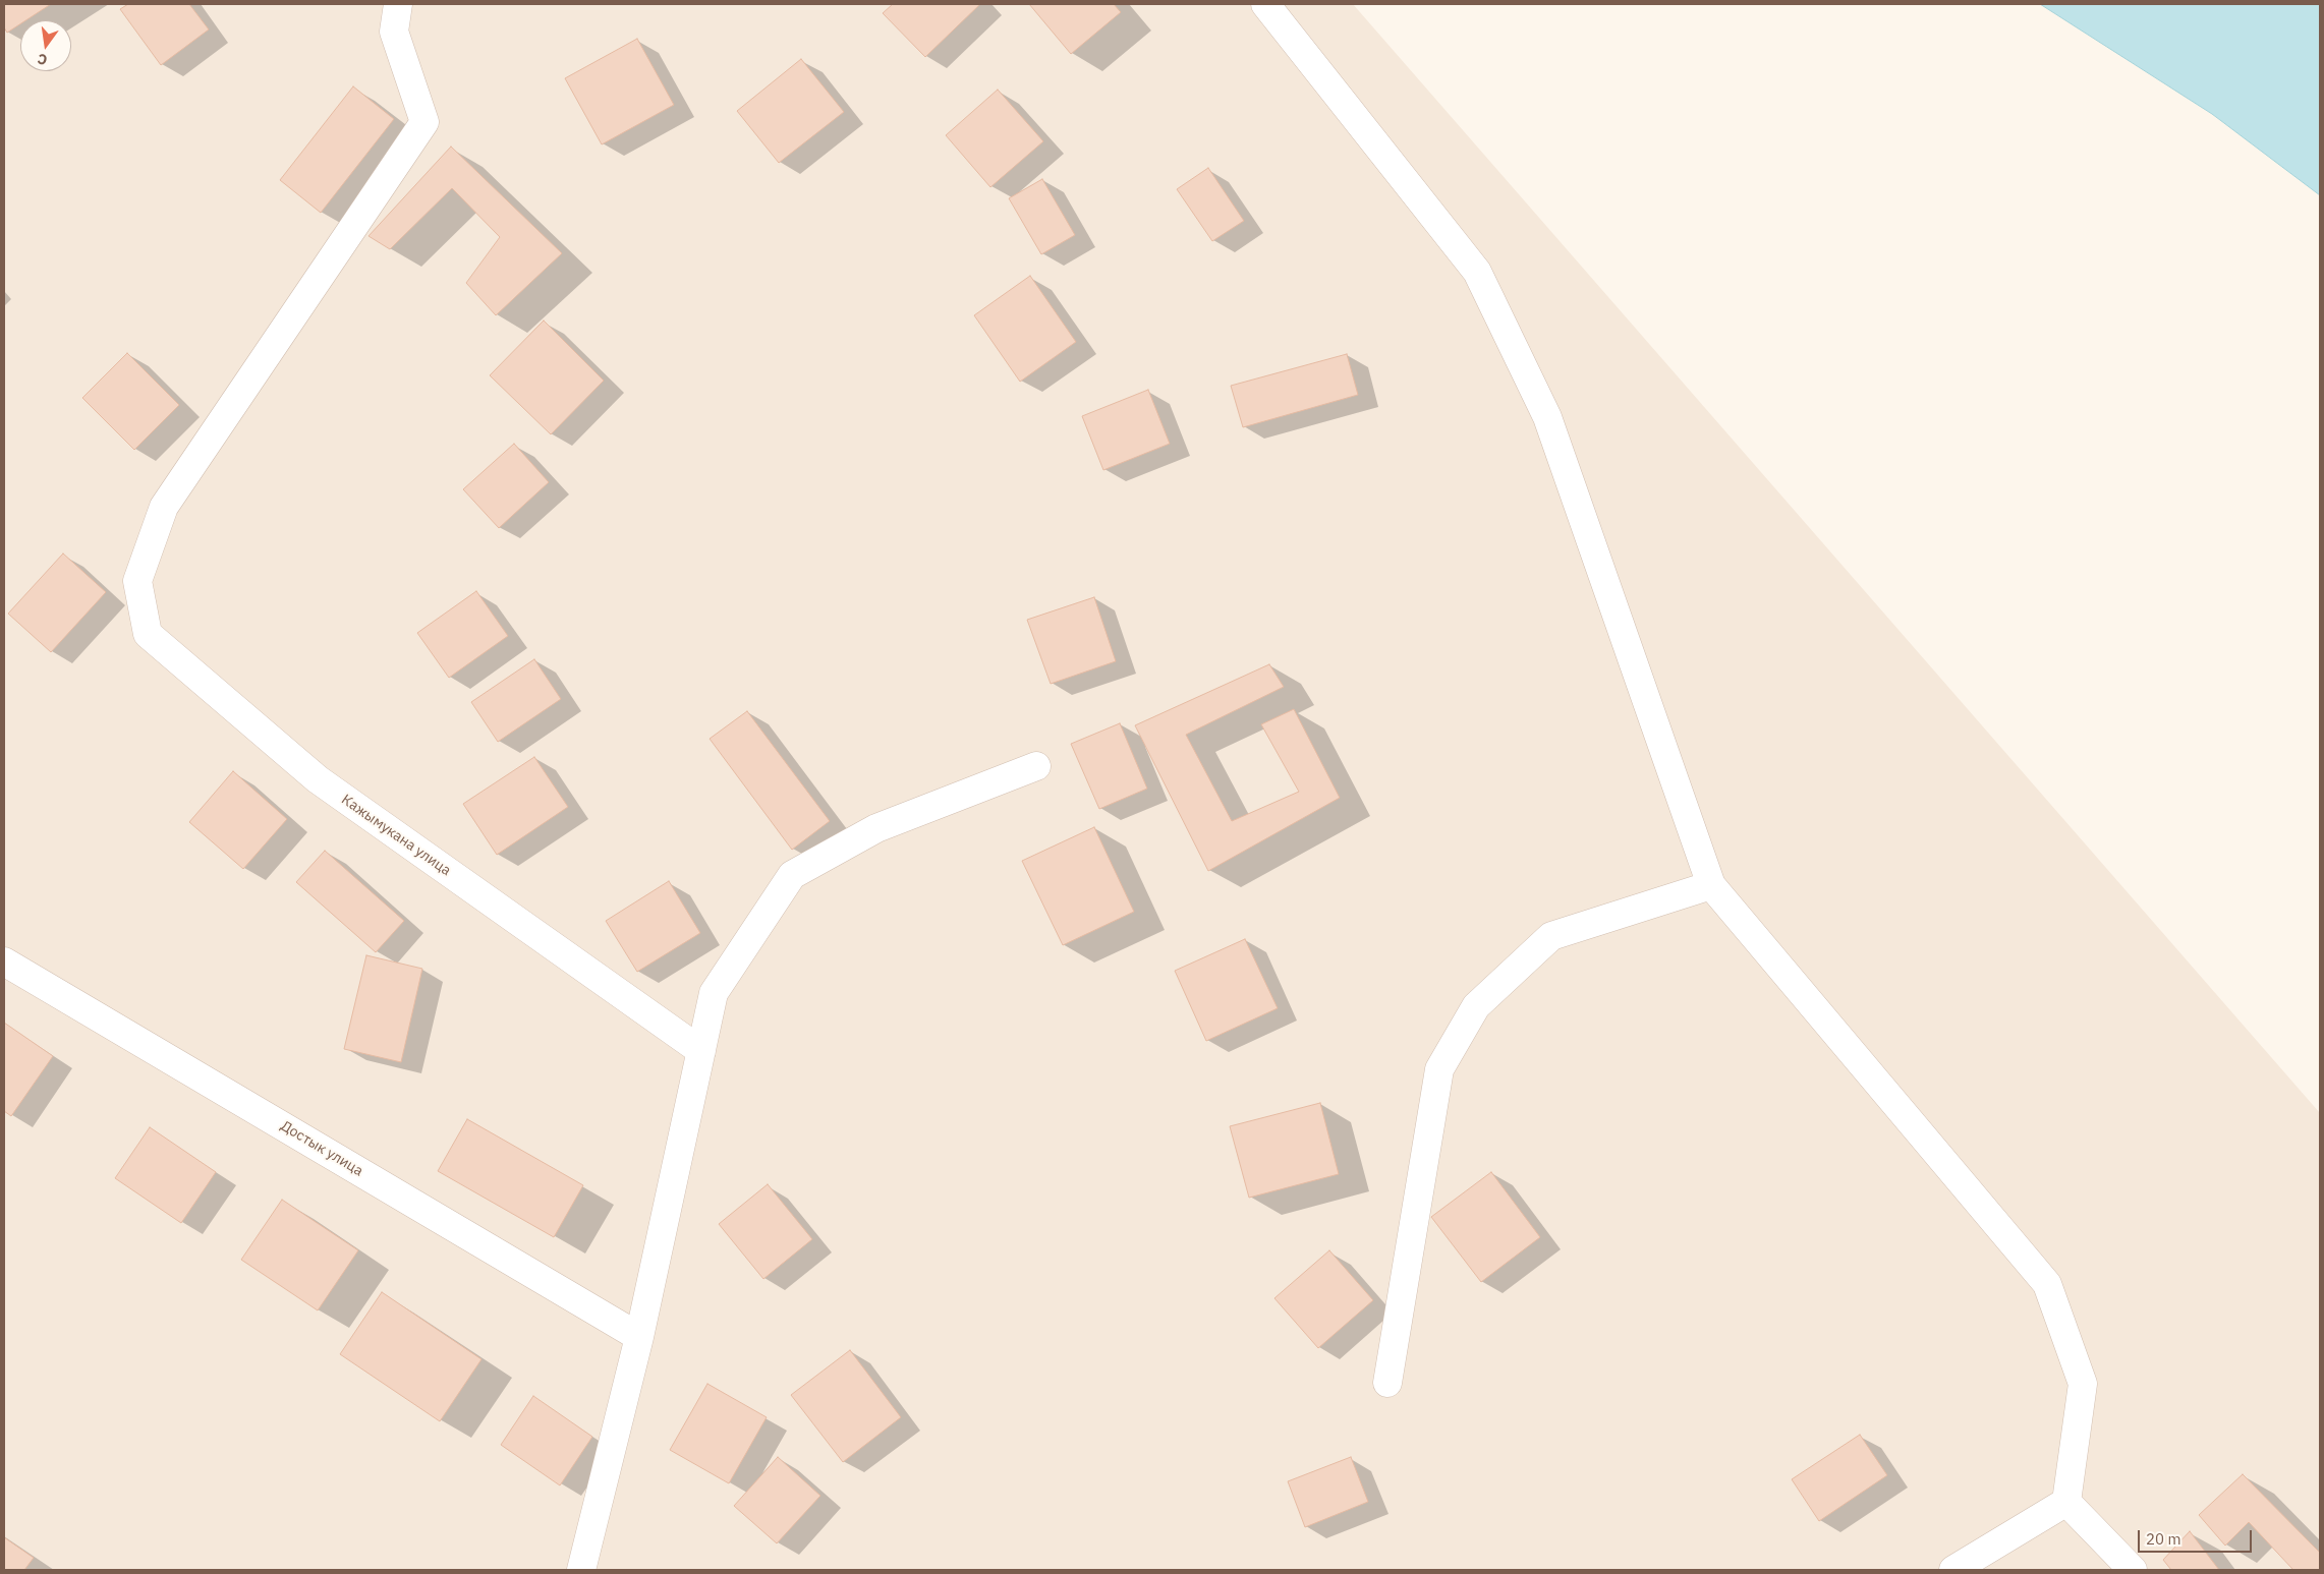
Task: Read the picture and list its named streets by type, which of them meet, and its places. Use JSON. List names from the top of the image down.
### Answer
{
  "streets": {
    "street": ["Кажымукана улица", "Достык улица"]
  },
  "scale_bar": "20 m",
  "north": "bottom"
}
